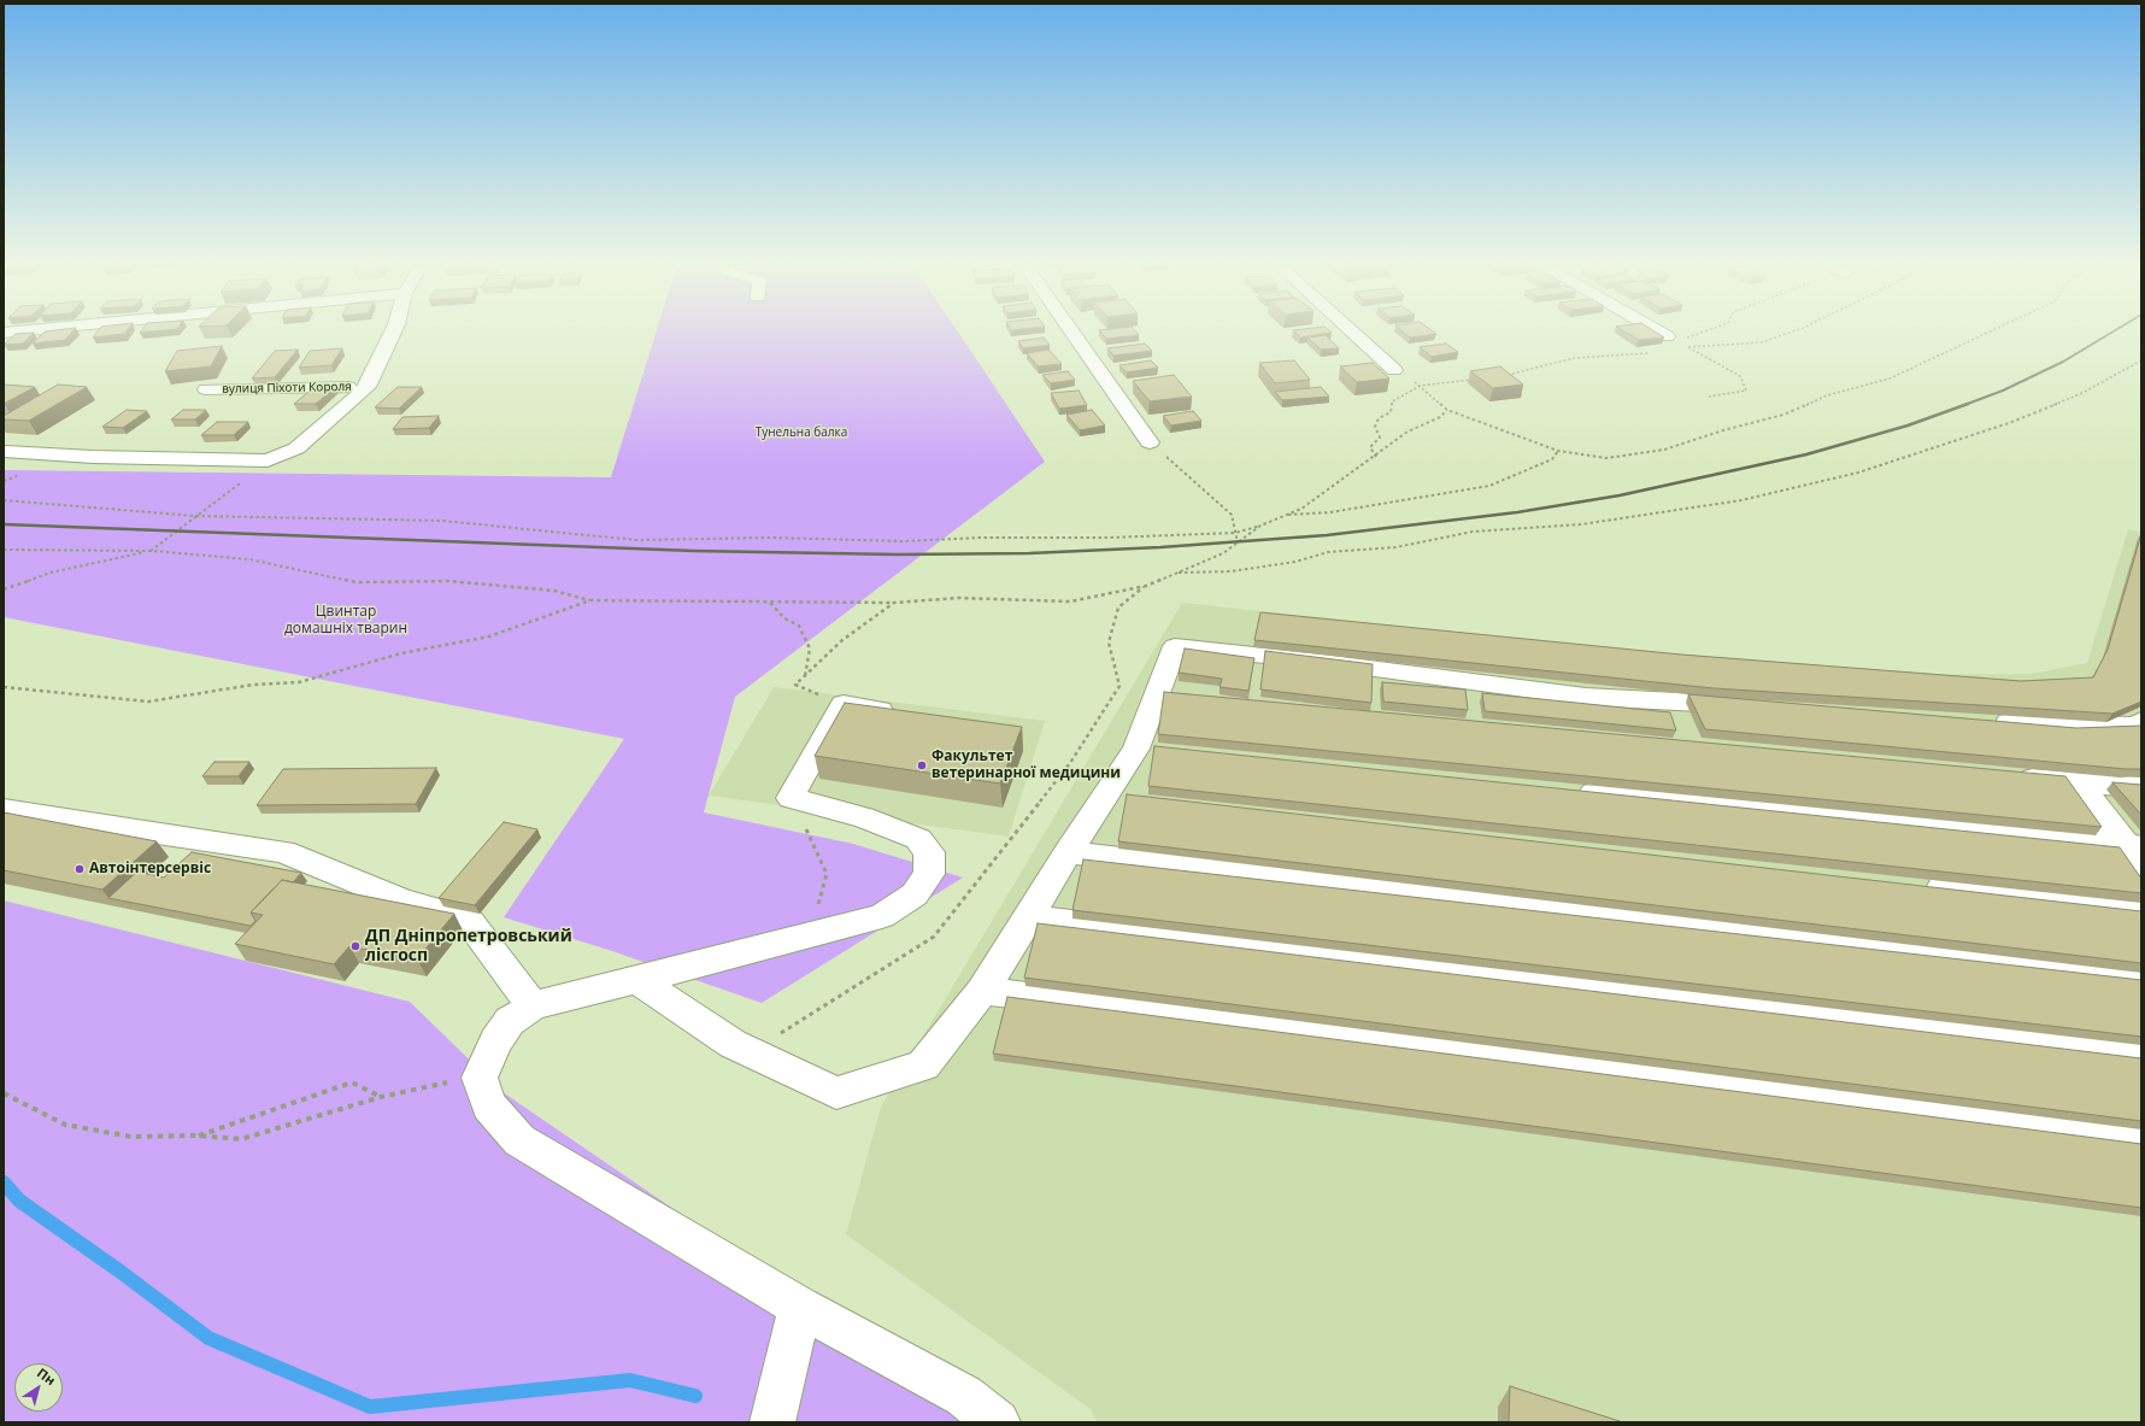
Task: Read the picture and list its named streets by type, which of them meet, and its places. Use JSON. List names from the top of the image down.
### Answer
{
  "streets": {
    "street": ["вулиця Піхоти Короля"]
  },
  "parks": ["Тунельна балка", "Цвинтар домашніх тварин"],
  "places": ["Факультет ветеринарної медицини", "Автоінтерсервіс", "ДП Дніпропетровський лісгосп"],
  "north": "top right"
}
